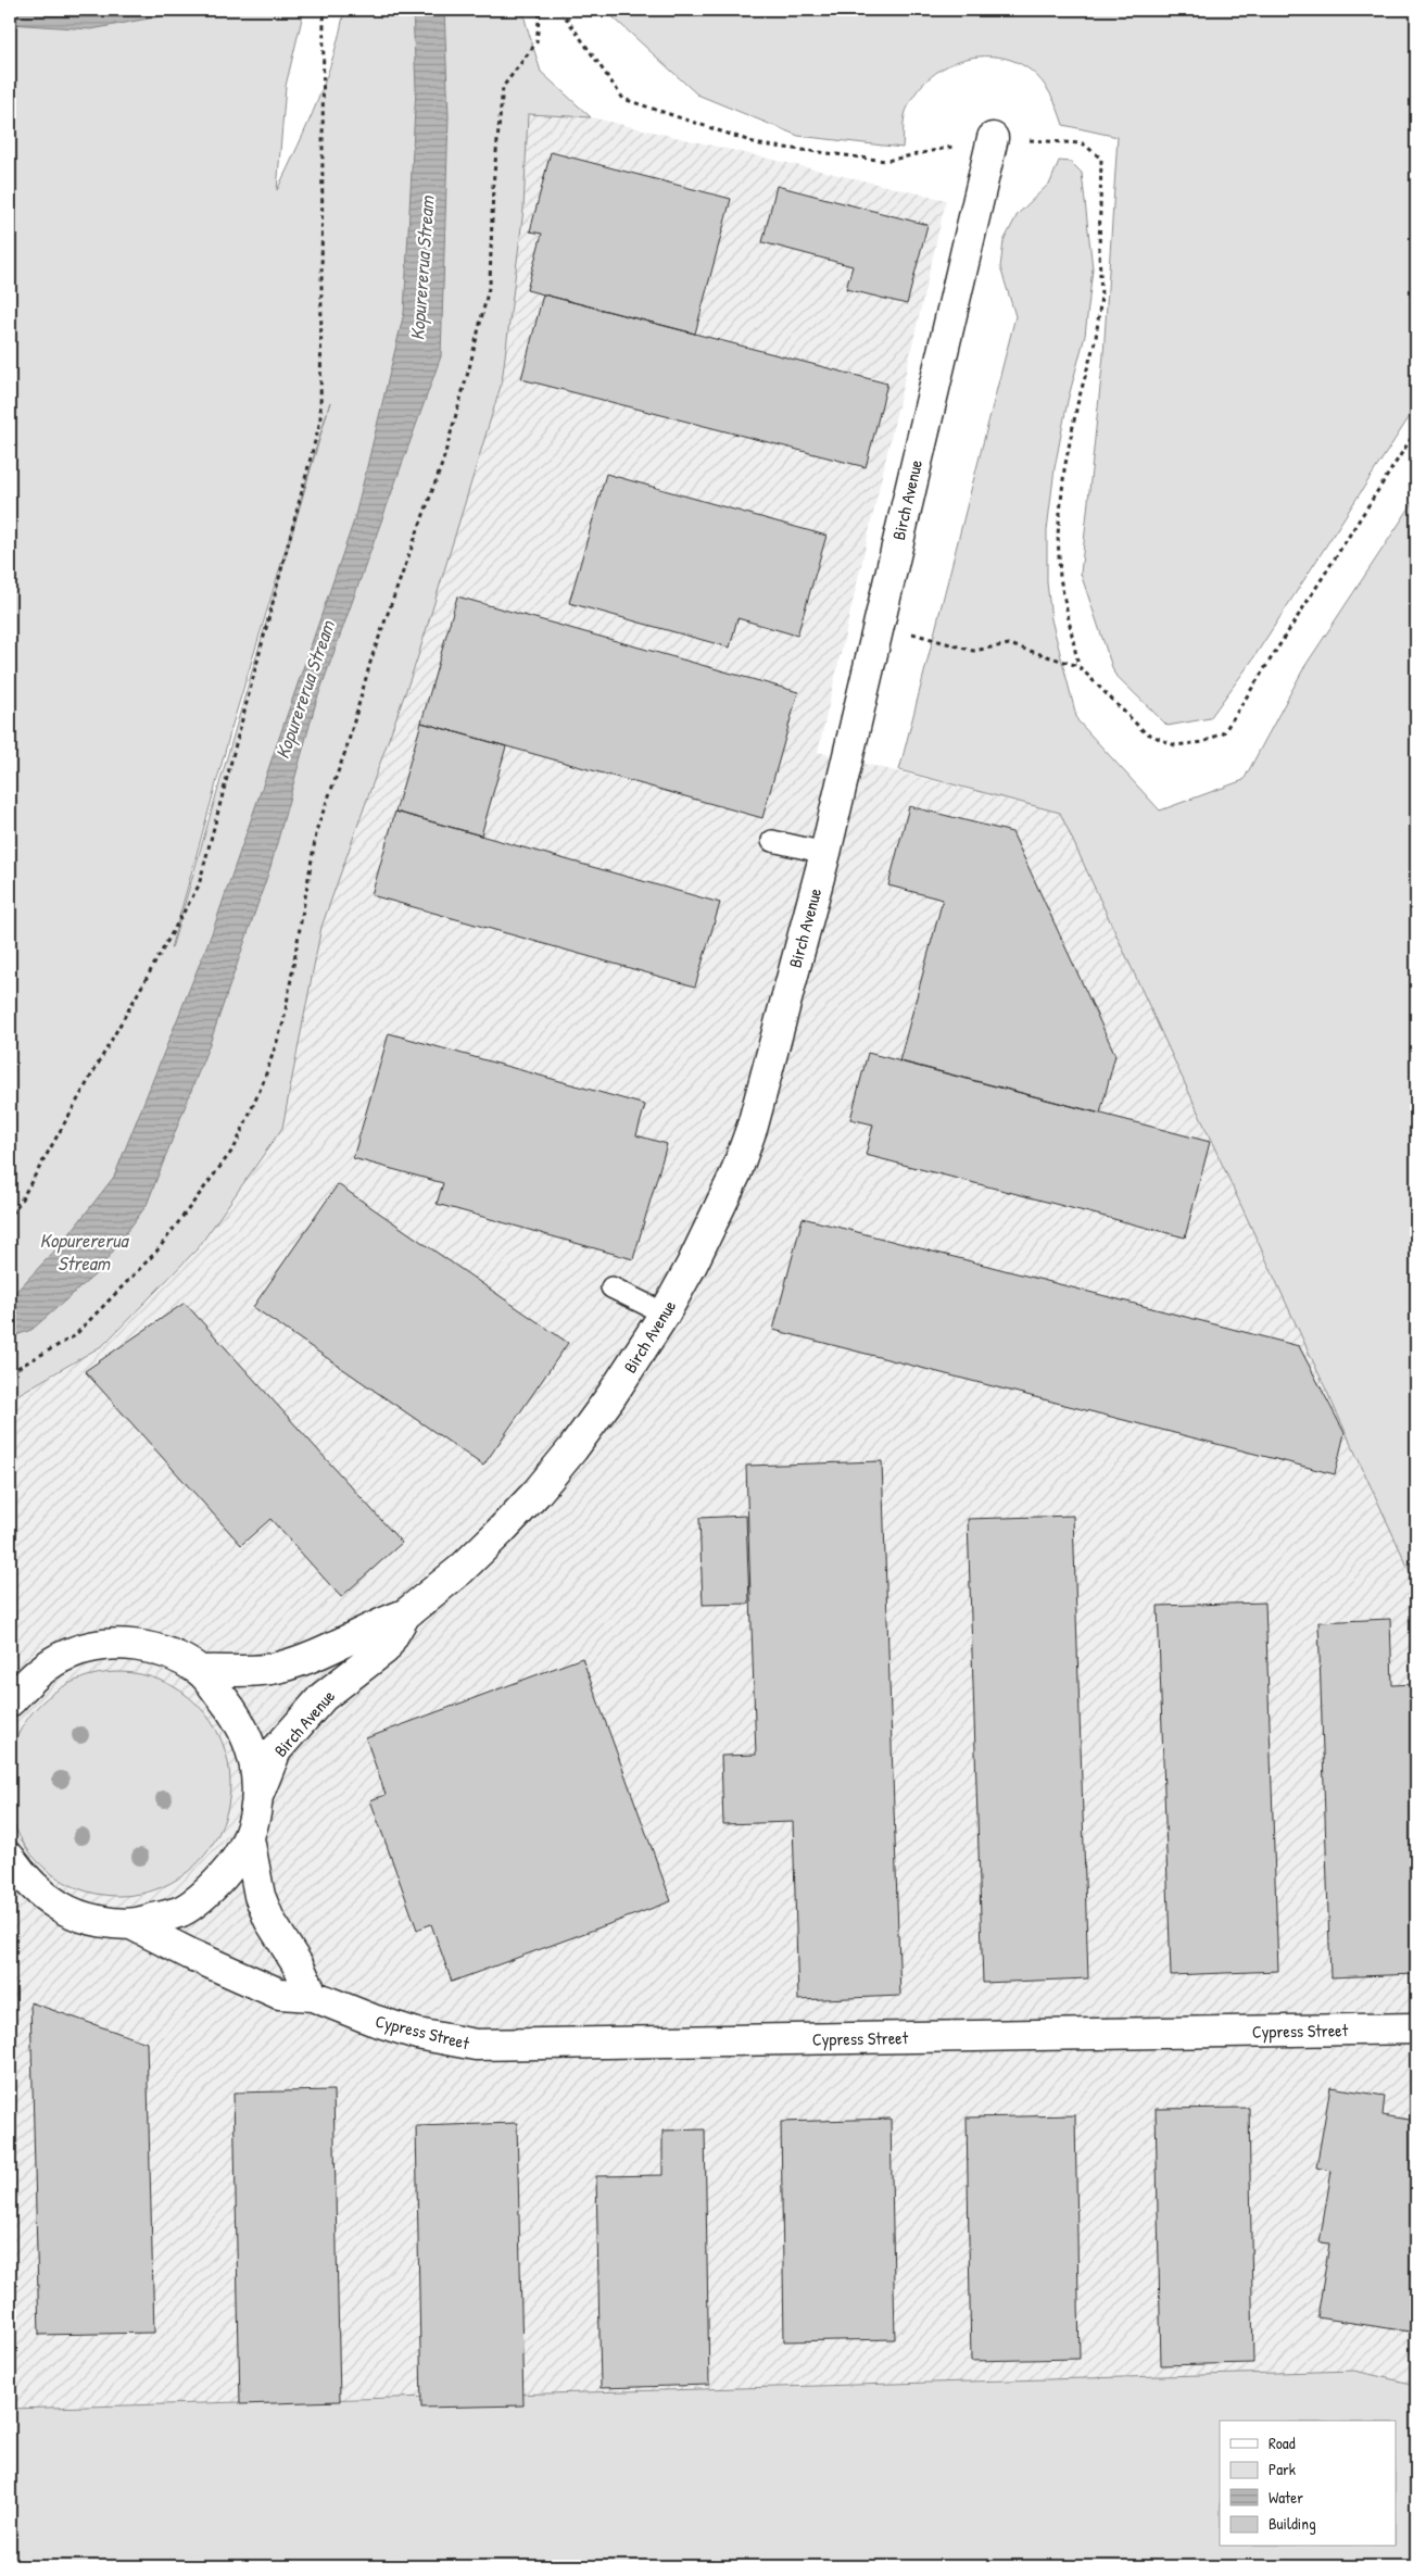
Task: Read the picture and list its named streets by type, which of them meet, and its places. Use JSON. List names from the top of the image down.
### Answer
{
  "streets": {
    "street": ["Birch Avenue", "Cypress Street"]
  },
  "water": ["Kopurererua Stream"],
  "legend": [
    "Road",
    "Park",
    "Water",
    "Building"
  ]
}
